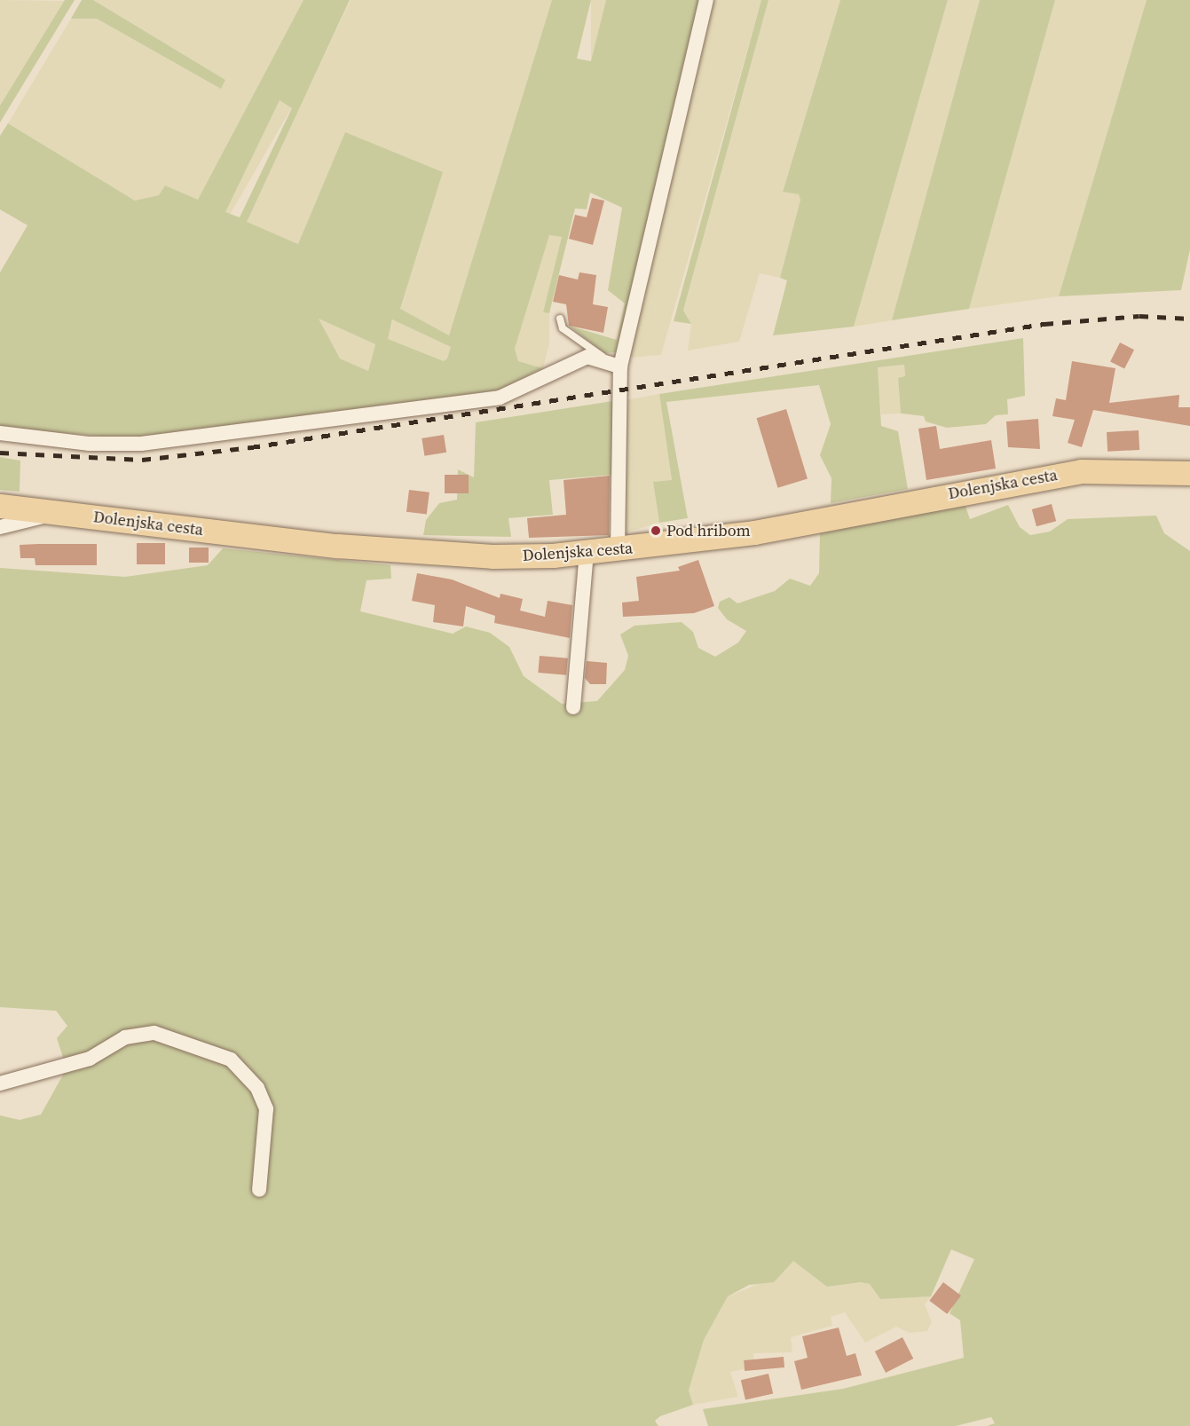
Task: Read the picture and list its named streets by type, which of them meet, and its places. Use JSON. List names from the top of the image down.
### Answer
{
  "streets": {
    "main road": ["Dolenjska cesta"]
  },
  "places": ["Pod hribom"]
}
